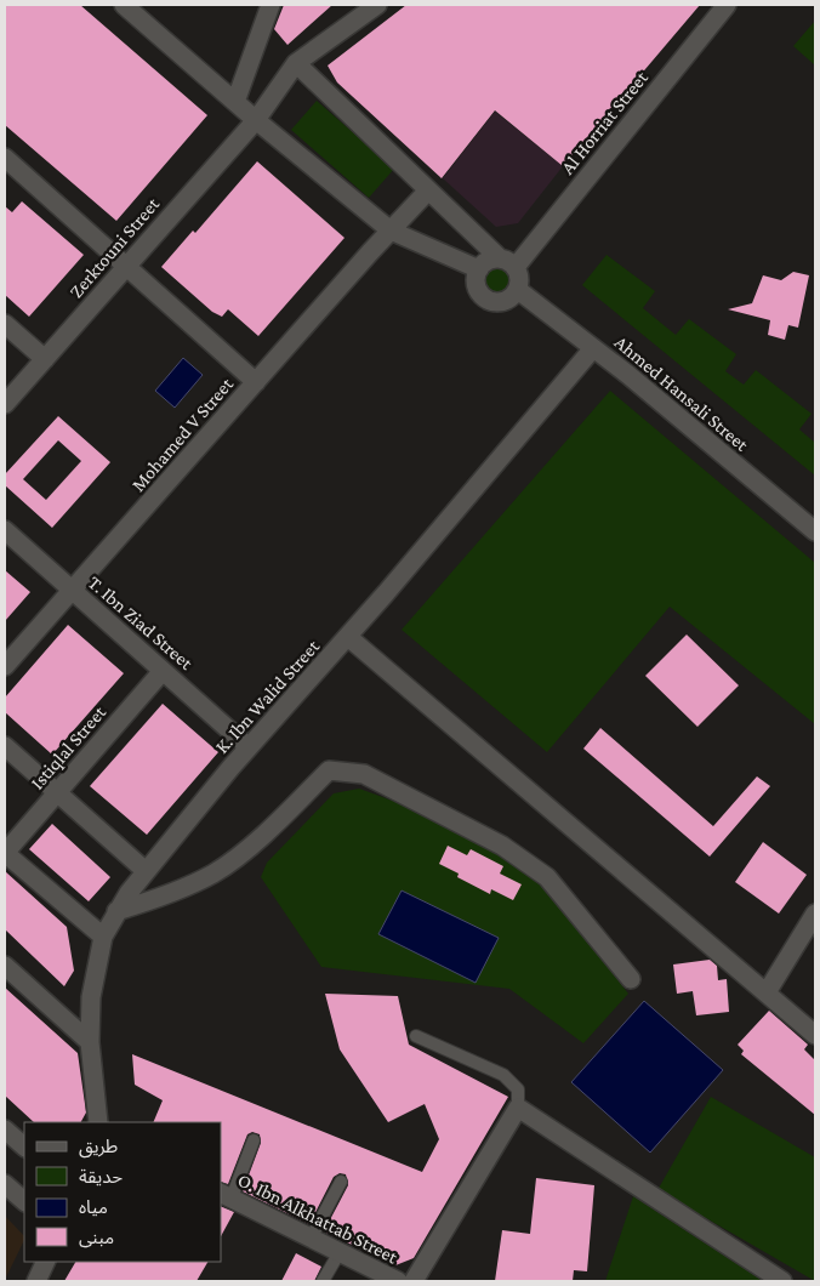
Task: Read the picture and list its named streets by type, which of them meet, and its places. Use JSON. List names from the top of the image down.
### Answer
{
  "streets": {
    "street": [
      "Al Horriat Street",
      "Zerktouni Street",
      "Ahmed Hansali Street",
      "Mohamed V Street",
      "T. Ibn Ziad Street",
      "K. Ibn Walid Street",
      "Istiqlal Street",
      "O. Ibn Alkhattab Street"
    ]
  },
  "crossings": [
    ["Al Horriat Street", "Ahmed Hansali Street"],
    ["Ahmed Hansali Street", "K. Ibn Walid Street"],
    ["Mohamed V Street", "T. Ibn Ziad Street"],
    ["T. Ibn Ziad Street", "K. Ibn Walid Street"],
    ["T. Ibn Ziad Street", "Istiqlal Street"]
  ],
  "legend": [
    "طريق",
    "حديقة",
    "مياه",
    "مبنى"
  ]
}
